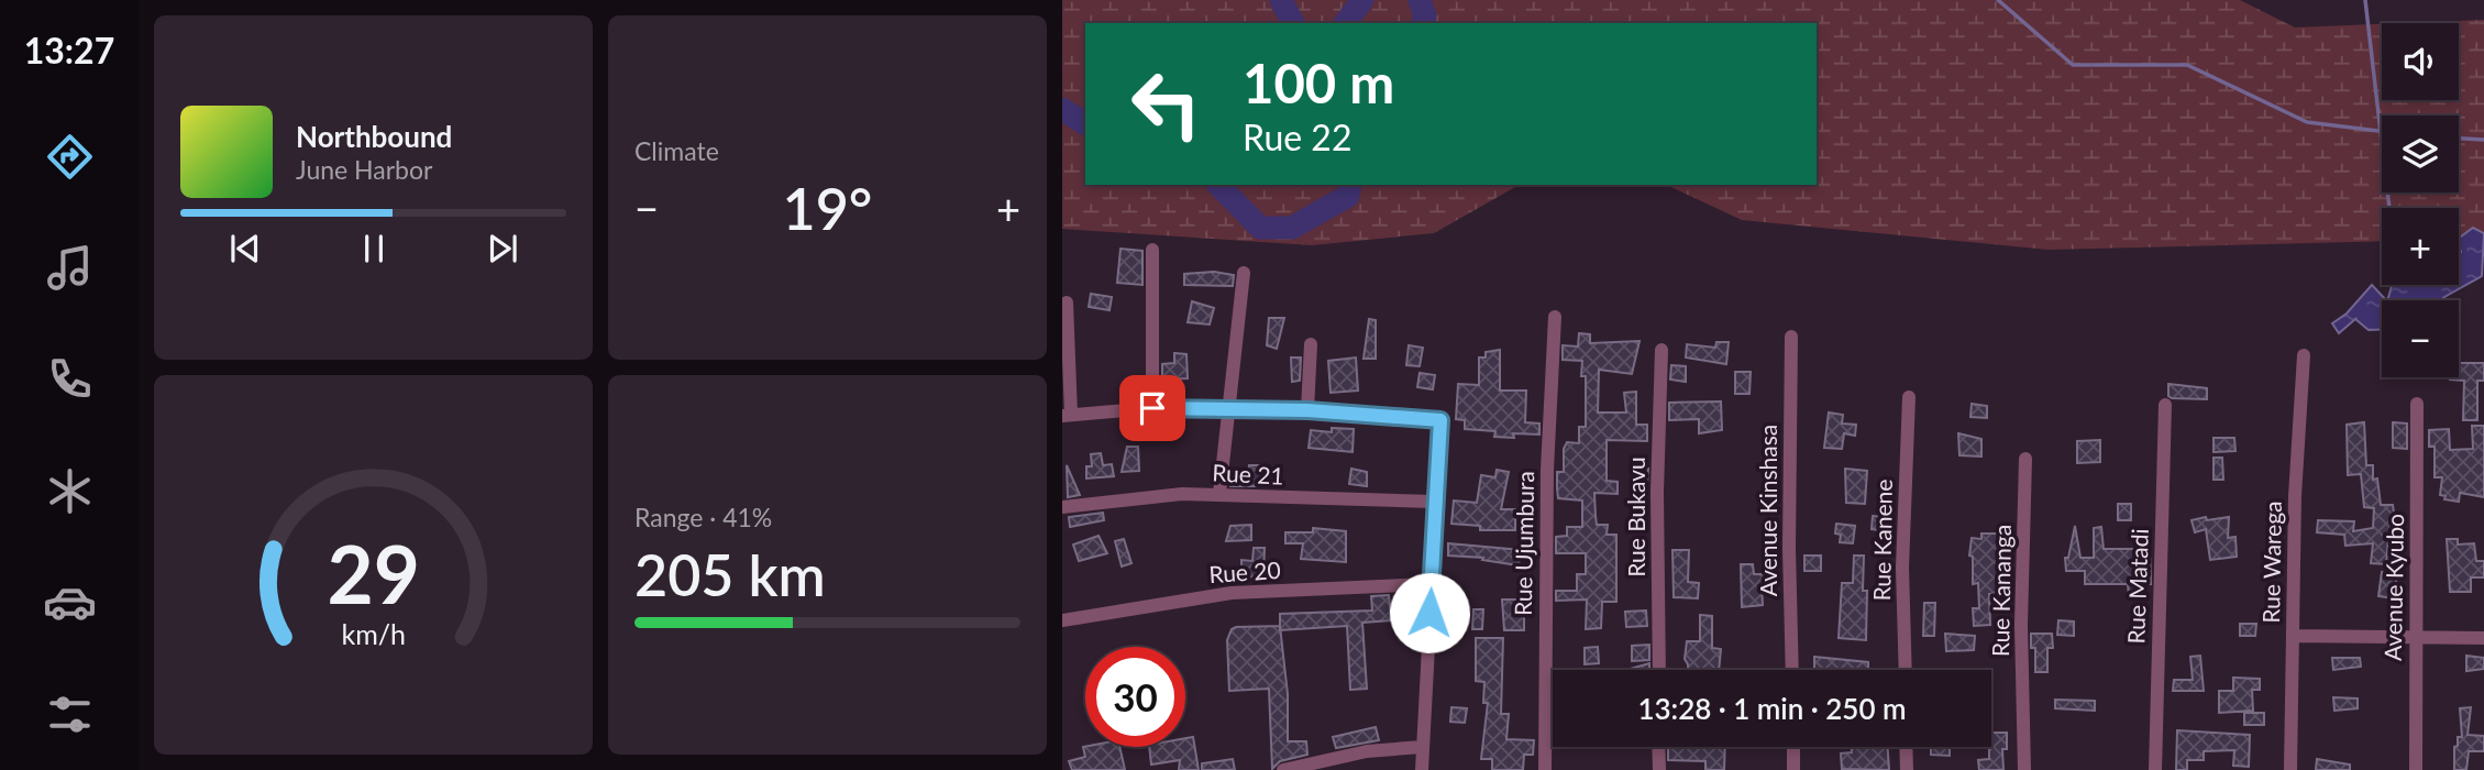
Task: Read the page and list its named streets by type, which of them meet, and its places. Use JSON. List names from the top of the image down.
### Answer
{
  "streets": {
    "street": [
      "Rue 21",
      "Avenue Kinshasa",
      "Rue Bukavu",
      "Rue Kanene",
      "Rue Ujumbura",
      "Rue Warega",
      "Rue 20",
      "Rue Matadi",
      "Avenue Kyubo",
      "Rue Kananga"
    ]
  },
  "page": {
    "tabs": "13:27",
    "tile": [
      "Climate",
      ["Range · 41%", "205 km"]
    ],
    "map_buttons": ["+", "−"],
    "turn": ["100 m", "Rue 22"],
    "song": ["Northbound", "June Harbor"],
    "heat": ["−", "19°", "+"],
    "limit": "30",
    "trip": "13:28 · 1 min · 250 m",
    "gauge": ["29", "km/h"]
  }
}
